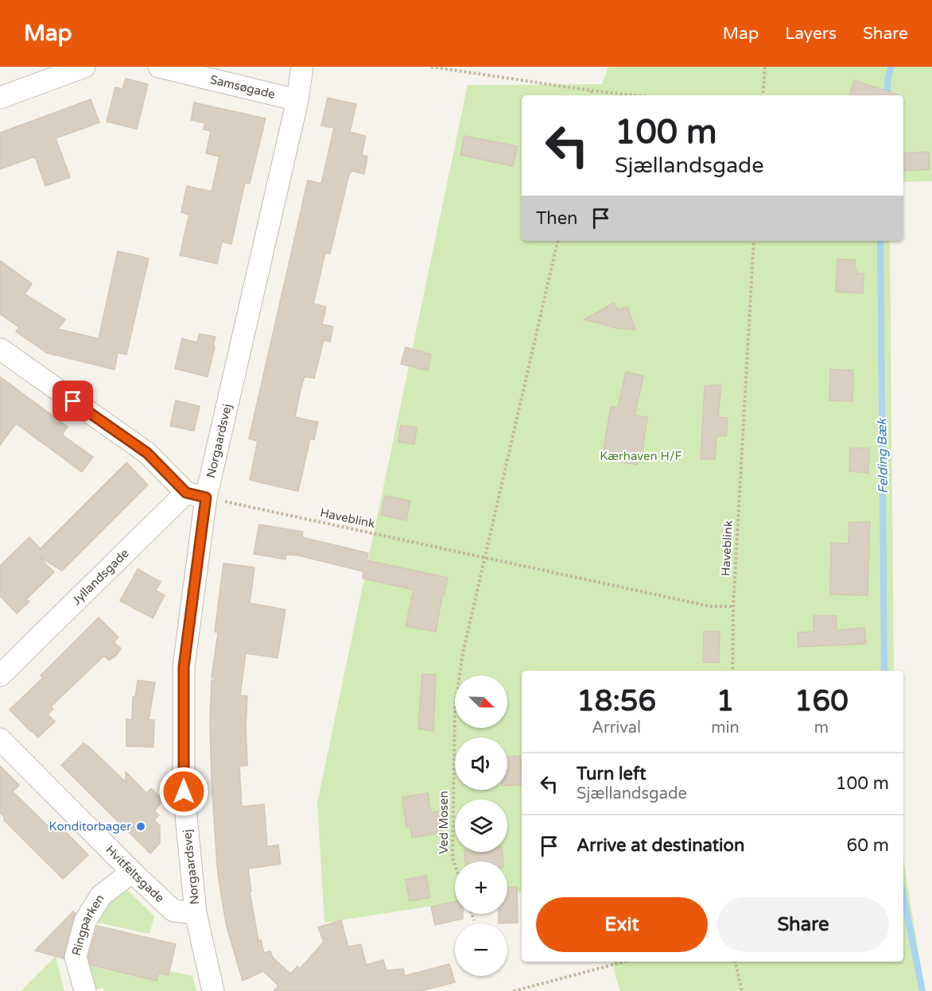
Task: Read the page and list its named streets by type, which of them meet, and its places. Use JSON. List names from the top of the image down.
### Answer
{
  "streets": {
    "street": [
      "Samsøgade",
      "Norgaardsvej",
      "Jyllandsgade",
      "Hvitfeltsgade",
      "Ringparken"
    ],
    "path": ["Haveblink", "Ved Mosen"]
  },
  "crossings": [
    ["Samsøgade", "Norgaardsvej"],
    ["Norgaardsvej", "Haveblink"],
    ["Norgaardsvej", "Jyllandsgade"],
    ["Norgaardsvej", "Hvitfeltsgade"],
    ["Haveblink", "Jyllandsgade"],
    ["Haveblink", "Ved Mosen"],
    ["Hvitfeltsgade", "Ringparken"]
  ],
  "water": ["Felding Bæk"],
  "parks": ["Kærhaven H/F"],
  "places": ["Konditorbager"],
  "north": "bottom right",
  "page": {
    "header": "Map",
    "nav": ["Map", "Layers", "Share"],
    "turn": ["100 m", "Sjællandsgade"],
    "then": "Then",
    "eta": [
      "18:56",
      "Arrival",
      "1",
      "min",
      "160",
      "m"
    ],
    "map_buttons": ["+", "−"],
    "list": [
      {
        "name": "Turn left",
        "note": "Sjællandsgade",
        "value": "100 m"
      },
      {
        "name": "Arrive at destination",
        "value": "60 m"
      }
    ],
    "buttons": ["Exit", "Share"]
  }
}
